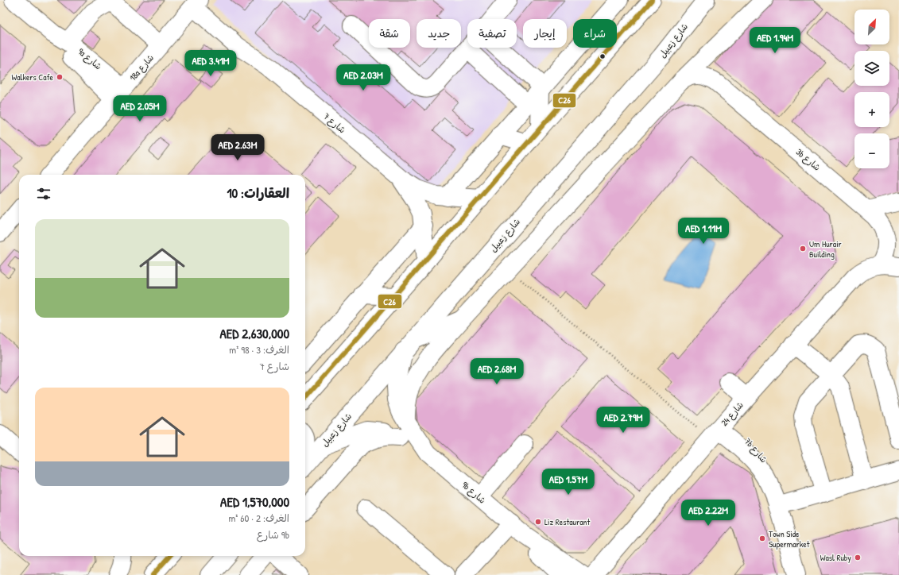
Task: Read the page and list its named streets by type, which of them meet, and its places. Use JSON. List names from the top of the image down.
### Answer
{
  "streets": {
    "street": [
      "شارع زعبيل",
      "9a شارع",
      "18a شارع",
      "شارع 7",
      "3b شارع",
      "شارع 24",
      "7b شارع",
      "9b شارع"
    ]
  },
  "crossings": [
    ["شارع زعبيل", "9b شارع"],
    ["9a شارع", "18a شارع"],
    ["18a شارع", "شارع 7"],
    ["3b شارع", "شارع 24"],
    ["شارع 24", "7b شارع"]
  ],
  "places": [
    "Walkers Cafe",
    "Um Hurair Building",
    "Liz Restaurant",
    "Town Side Supermarket",
    "Wasl Ruby"
  ],
  "lines": ["transit line C26"],
  "north": "top right",
  "page": {
    "map_buttons": ["+", "−"],
    "chip": [
      "شراء",
      "إيجار",
      "تصفية",
      "جديد",
      "شقة"
    ],
    "price": [
      "AED 1.94M",
      "AED 3.41M",
      "AED 2.03M",
      "AED 2.05M",
      "AED 2.63M",
      "AED 1.11M",
      "AED 2.68M",
      "AED 2.79M",
      "AED 1.57M",
      "AED 2.22M"
    ],
    "heading": "العقارات: 10",
    "list": [
      {
        "name": "AED 2,630,000",
        "note": "الغرف: 3 · 98 m² · شارع 7"
      },
      {
        "name": "AED 1,570,000",
        "note": "الغرف: 2 · 60 m² · 9b شارع"
      }
    ]
  }
}
